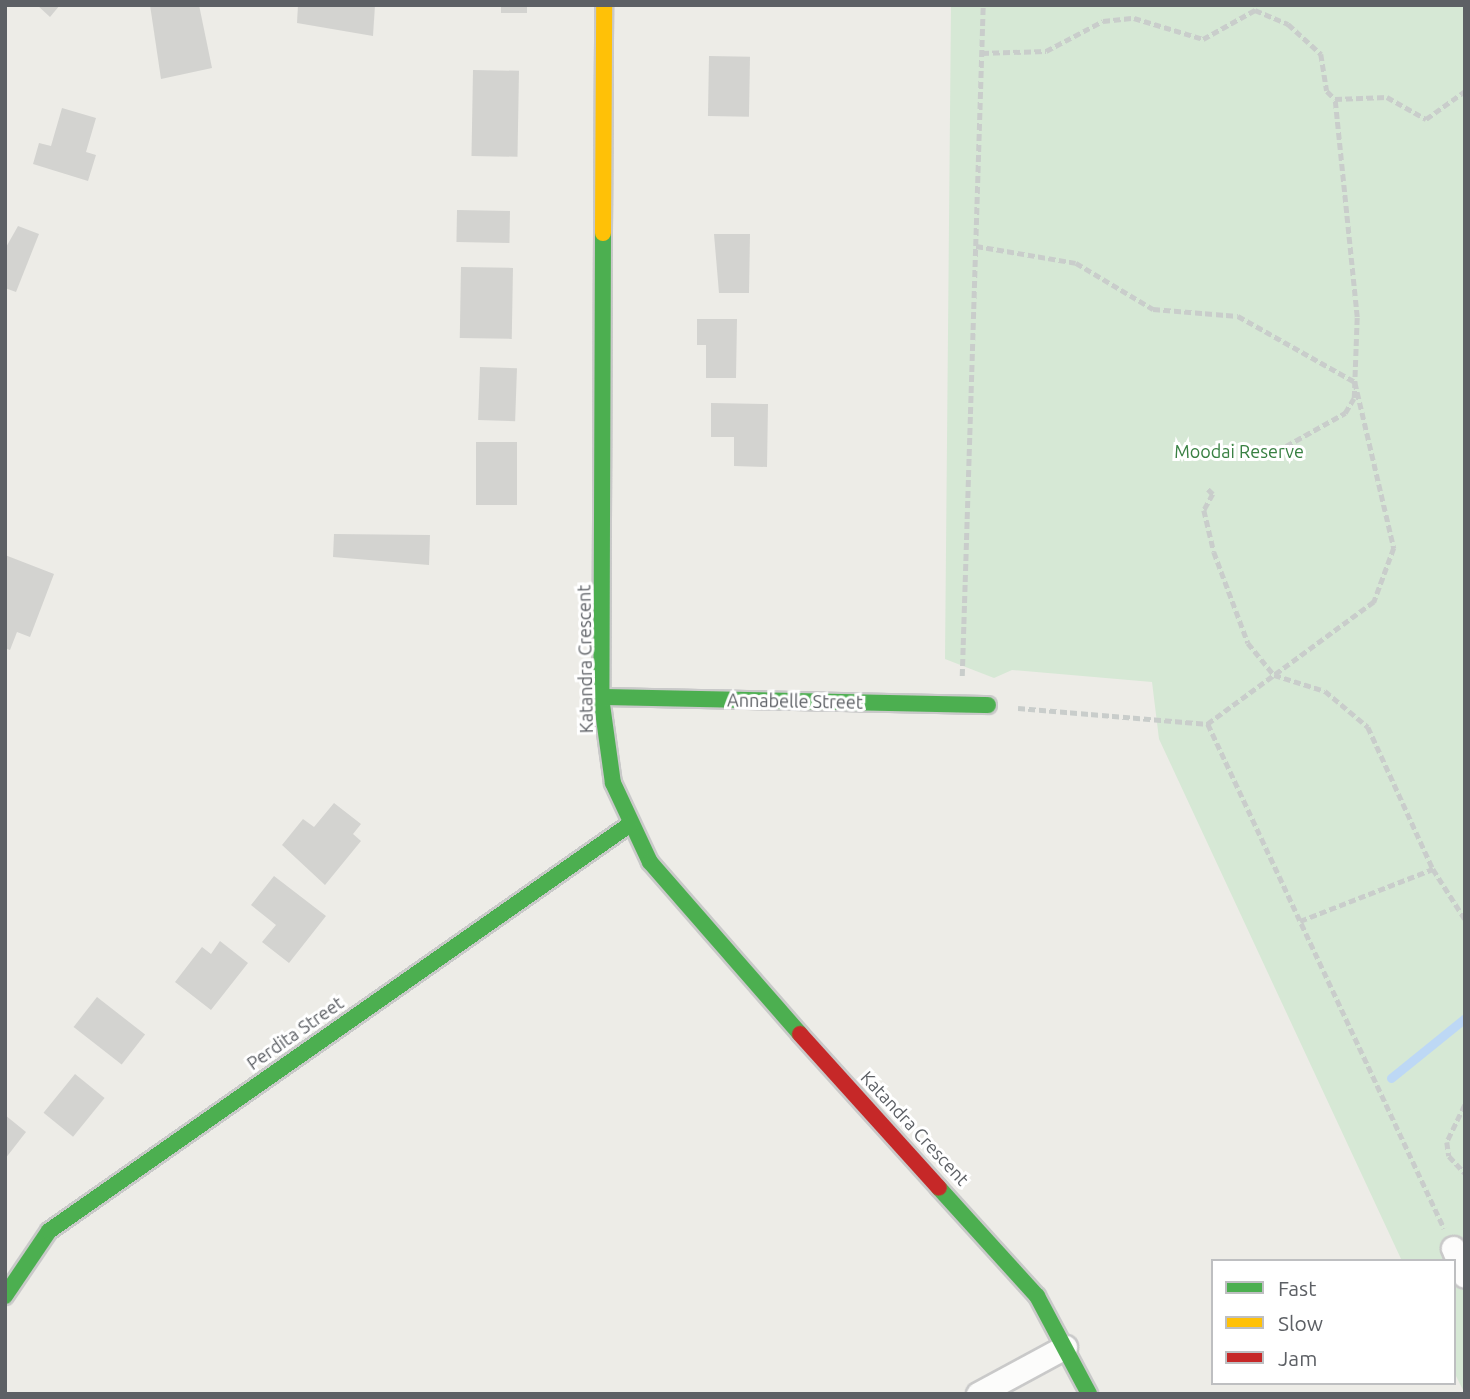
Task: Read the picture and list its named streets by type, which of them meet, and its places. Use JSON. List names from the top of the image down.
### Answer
{
  "streets": {
    "street": ["Katandra Crescent", "Annabelle Street", "Perdita Street"]
  },
  "crossings": [
    ["Katandra Crescent", "Annabelle Street"],
    ["Katandra Crescent", "Perdita Street"]
  ],
  "parks": ["Moodai Reserve"],
  "legend": ["Fast", "Slow", "Jam"]
}
